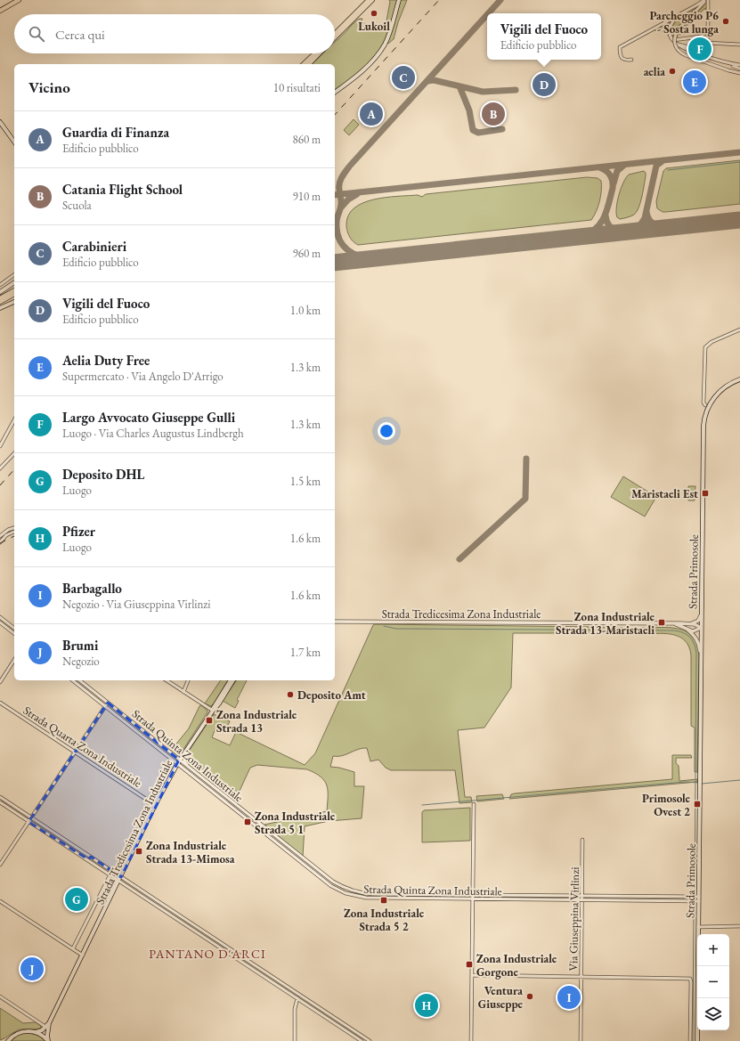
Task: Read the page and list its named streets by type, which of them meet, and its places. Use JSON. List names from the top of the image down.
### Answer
{
  "streets": {
    "main road": ["Strada Primosole", "Strada Tredicesima Zona Industriale"],
    "street": ["Strada Quarta Zona Industriale", "Strada Quinta Zona Industriale", "Via Giuseppina Virlinzi"]
  },
  "crossings": [
    ["Strada Primosole", "Strada Quinta Zona Industriale"],
    ["Strada Tredicesima Zona Industriale", "Strada Quarta Zona Industriale"],
    ["Strada Tredicesima Zona Industriale", "Strada Quinta Zona Industriale"],
    ["Strada Quinta Zona Industriale", "Via Giuseppina Virlinzi"]
  ],
  "districts": ["PANTANO D'ARCI"],
  "places": {
    "other": [
      "Lukoil",
      "Parcheggio P6 - Sosta lunga",
      "aelia",
      "Deposito Amt",
      "Ventura Giuseppe"
    ],
    "transit": [
      "Maristaeli Est",
      "Zona Industriale Strada 13-Maristaeli",
      "Zona Industriale Strada 13",
      "Primosole Ovest 2",
      "Zona Industriale Strada 5 1",
      "Zona Industriale Strada 13-Mimosa",
      "Zona Industriale Strada 5 2",
      "Zona Industriale Gorgone"
    ]
  },
  "page": {
    "popup": ["Vigili del Fuoco", "Edificio pubblico"],
    "search": "Cerca qui",
    "pins": [
      "F",
      "C",
      "E",
      "D",
      "A",
      "B",
      "G",
      "J",
      "I",
      "H"
    ],
    "heading": ["Vicino", "10 risultati"],
    "list": [
      {
        "mark": "A",
        "name": "Guardia di Finanza",
        "note": "Edificio pubblico",
        "value": "860 m"
      },
      {
        "mark": "B",
        "name": "Catania Flight School",
        "note": "Scuola",
        "value": "910 m"
      },
      {
        "mark": "C",
        "name": "Carabinieri",
        "note": "Edificio pubblico",
        "value": "960 m"
      },
      {
        "mark": "D",
        "name": "Vigili del Fuoco",
        "note": "Edificio pubblico",
        "value": "1.0 km"
      },
      {
        "mark": "E",
        "name": "Aelia Duty Free",
        "note": "Supermercato · Via Angelo D'Arrigo",
        "value": "1.3 km"
      },
      {
        "mark": "F",
        "name": "Largo Avvocato Giuseppe Gulli",
        "note": "Luogo · Via Charles Augustus Lindbergh",
        "value": "1.3 km"
      },
      {
        "mark": "G",
        "name": "Deposito DHL",
        "note": "Luogo",
        "value": "1.5 km"
      },
      {
        "mark": "H",
        "name": "Pfizer",
        "note": "Luogo",
        "value": "1.6 km"
      },
      {
        "mark": "I",
        "name": "Barbagallo",
        "note": "Negozio · Via Giuseppina Virlinzi",
        "value": "1.6 km"
      },
      {
        "mark": "J",
        "name": "Brumi",
        "note": "Negozio",
        "value": "1.7 km"
      }
    ],
    "map_buttons": ["+", "−"]
  }
}
